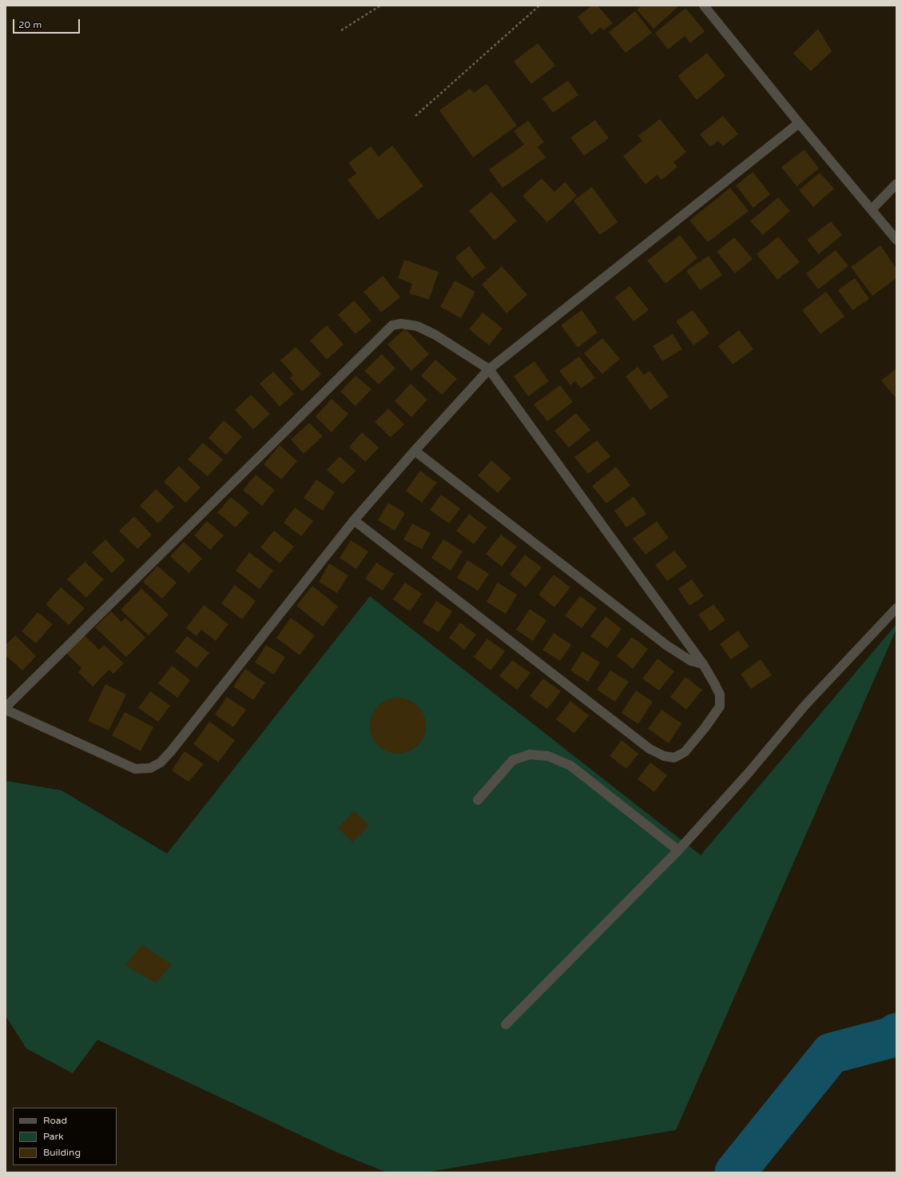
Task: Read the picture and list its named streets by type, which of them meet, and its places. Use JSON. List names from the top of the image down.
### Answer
{
  "legend": ["Road", "Park", "Building"],
  "scale_bar": "20 m"
}
